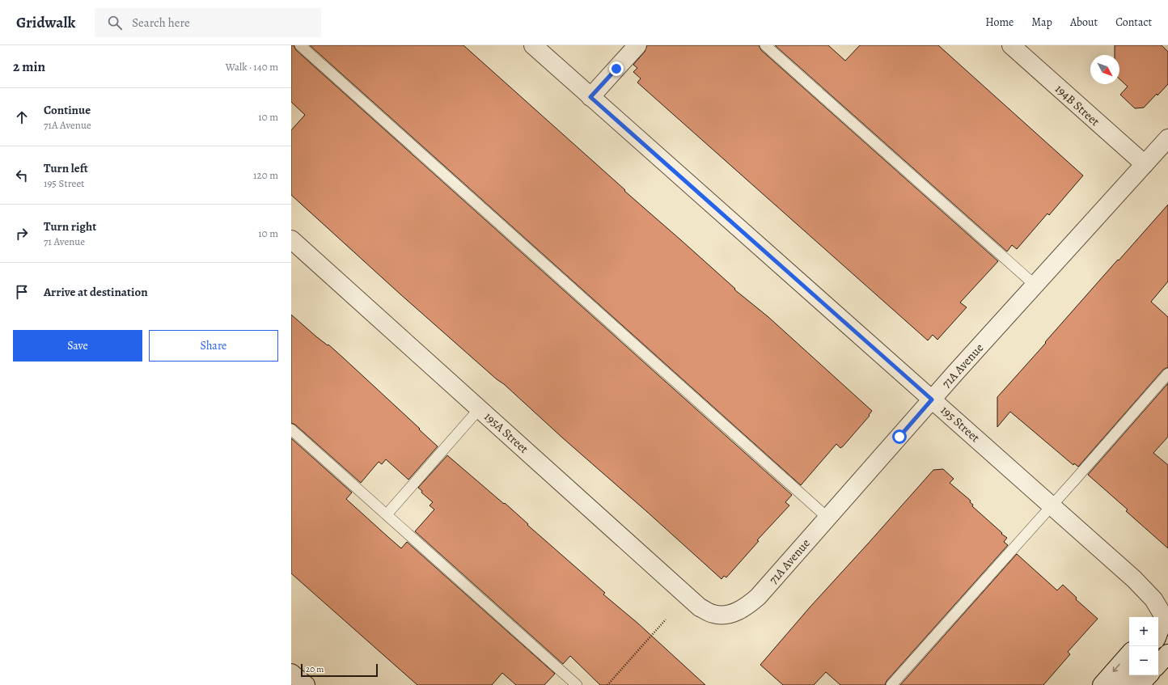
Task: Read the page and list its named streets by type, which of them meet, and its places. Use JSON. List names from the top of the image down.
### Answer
{
  "streets": {
    "street": [
      "194B Street",
      "71A Avenue",
      "195 Street",
      "195A Street"
    ]
  },
  "crossings": [
    ["194B Street", "71A Avenue"],
    ["71A Avenue", "195 Street"],
    ["71A Avenue", "195A Street"]
  ],
  "scale_bar": "20 m",
  "north": "bottom right",
  "page": {
    "header": "Gridwalk",
    "search": "Search here",
    "nav": [
      "Home",
      "Map",
      "About",
      "Contact"
    ],
    "heading": ["2 min", "Walk · 140 m"],
    "list": [
      ["Continue", "71A Avenue", "10 m"],
      ["Turn left", "195 Street", "120 m"],
      ["Turn right", "71 Avenue", "10 m"],
      "Arrive at destination"
    ],
    "buttons": ["Save", "Share"],
    "map_buttons": ["+", "−"],
    "scale": "20 m"
  }
}
